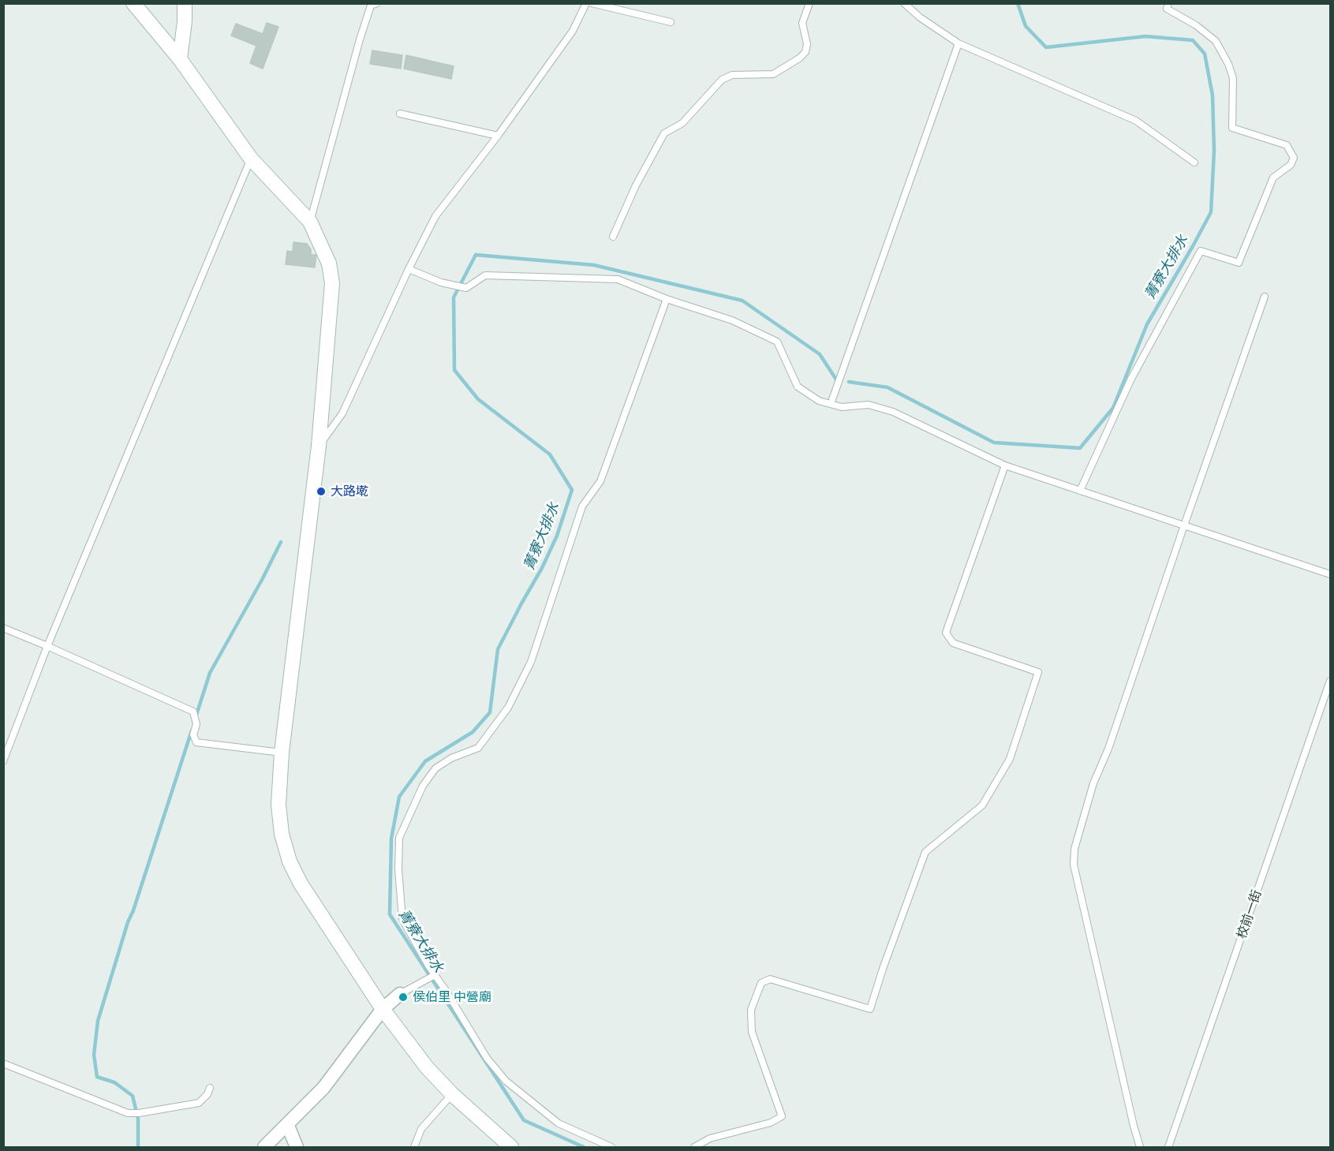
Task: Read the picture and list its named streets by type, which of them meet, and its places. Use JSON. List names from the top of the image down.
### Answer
{
  "streets": {
    "lane": ["校前一街"]
  },
  "water": ["菁寮大排水"],
  "places": ["大路墘", "侯伯里 中營廟"]
}
